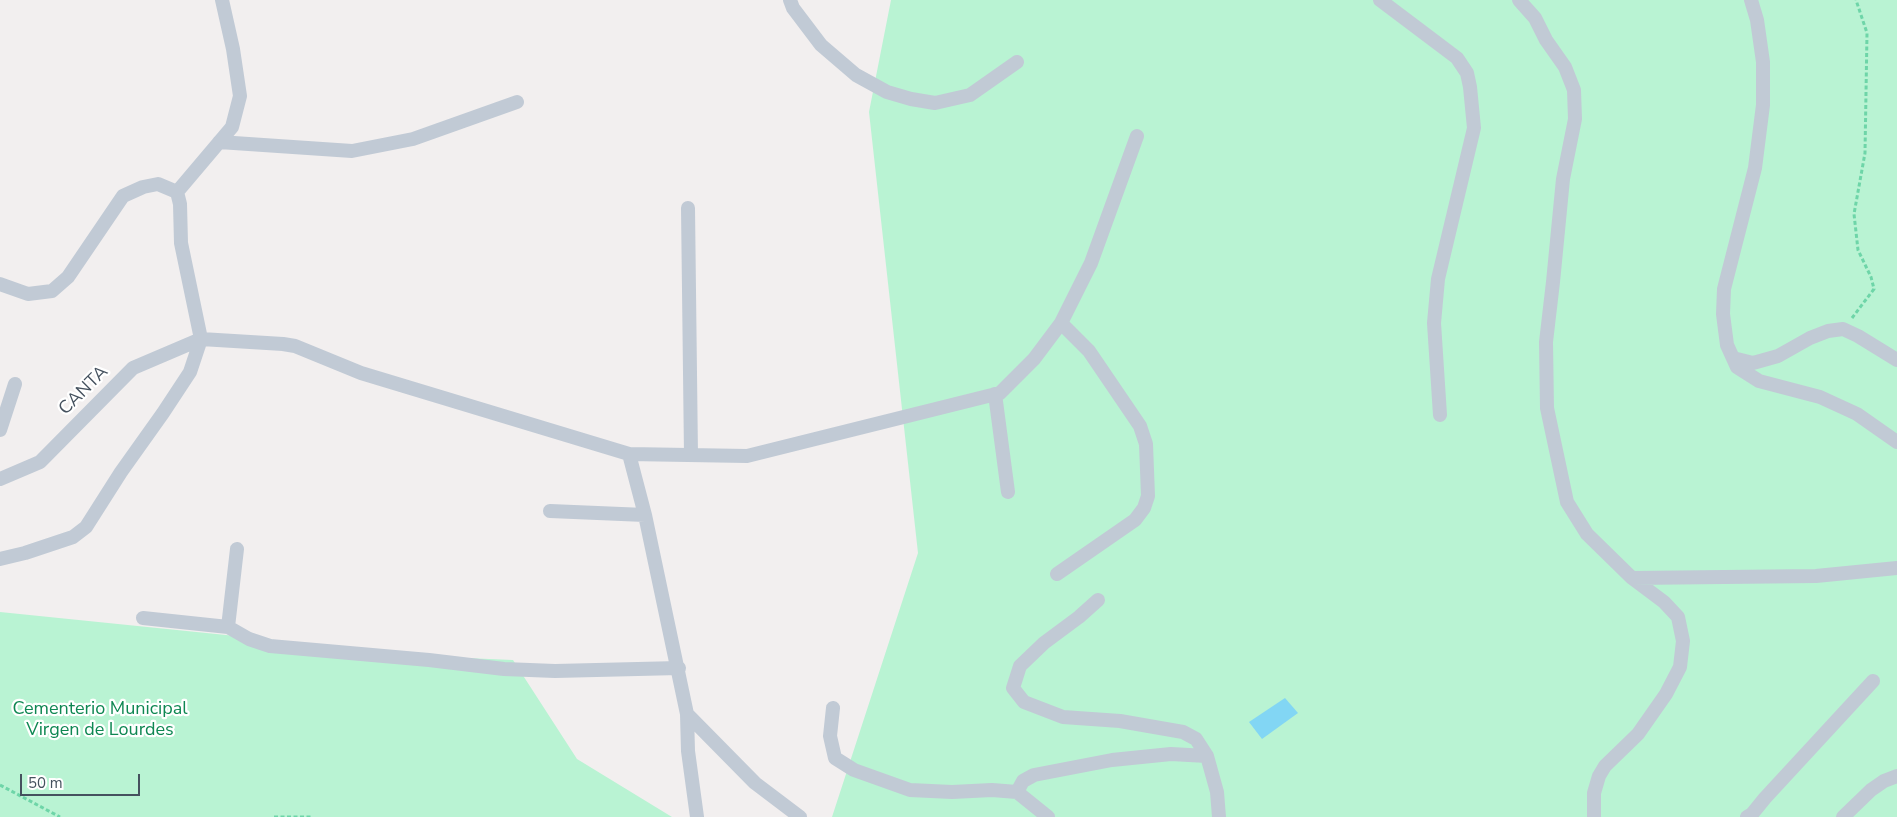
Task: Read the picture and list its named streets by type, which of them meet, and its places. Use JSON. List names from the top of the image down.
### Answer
{
  "streets": {
    "street": ["CANTA"]
  },
  "parks": ["Cementerio Municipal Virgen de Lourdes"],
  "scale_bar": "50 m"
}
